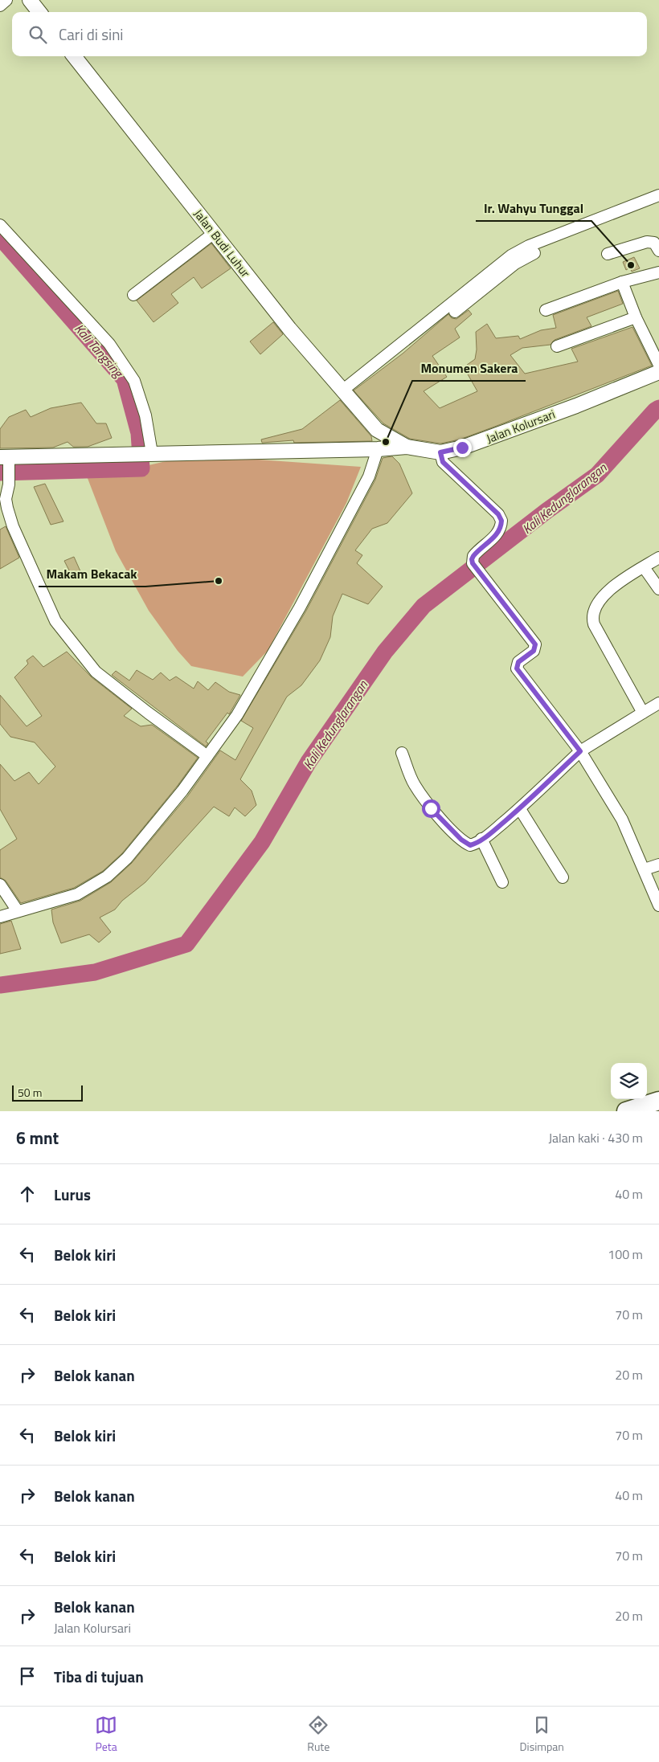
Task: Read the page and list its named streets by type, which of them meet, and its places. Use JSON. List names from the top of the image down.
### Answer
{
  "streets": {
    "street": ["Jalan Budi Luhur", "Jalan Kolursari"]
  },
  "crossings": [
    ["Jalan Budi Luhur", "Jalan Kolursari"]
  ],
  "water": ["Kali Tangsing", "Kali Kedunglarangan"],
  "places": ["Ir. Wahyu Tunggal", "Monumen Sakera", "Makam Bekacak"],
  "scale_bar": "50 m",
  "page": {
    "search": "Cari di sini",
    "scale": "50 m",
    "heading": ["6 mnt", "Jalan kaki · 430 m"],
    "list": [
      ["Lurus", "40 m"],
      ["Belok kiri", "100 m"],
      ["Belok kiri", "70 m"],
      ["Belok kanan", "20 m"],
      ["Belok kiri", "70 m"],
      ["Belok kanan", "40 m"],
      ["Belok kiri", "70 m"],
      ["Belok kanan", "Jalan Kolursari", "20 m"],
      "Tiba di tujuan"
    ],
    "nav": ["Peta", "Rute", "Disimpan"]
  }
}
